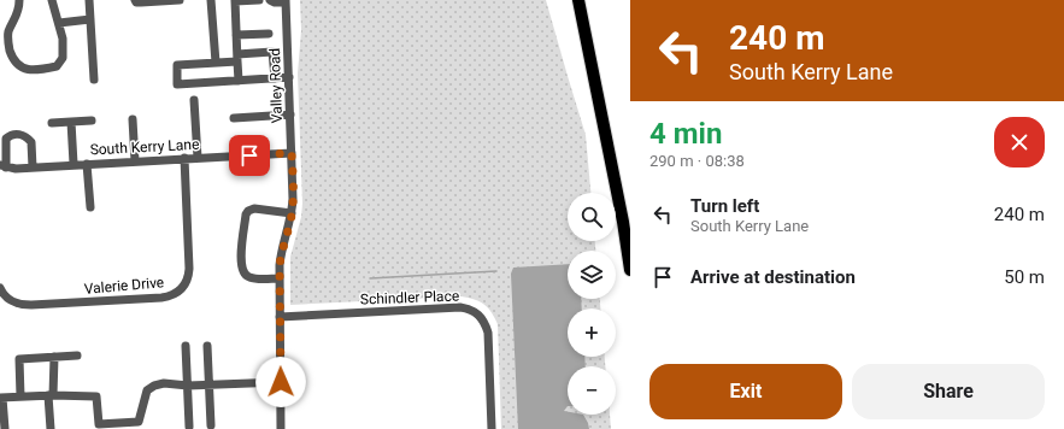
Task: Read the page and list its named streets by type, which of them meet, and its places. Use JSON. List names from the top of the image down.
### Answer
{
  "streets": {
    "street": [
      "Valley Road",
      "South Kerry Lane",
      "Valerie Drive",
      "Schindler Place"
    ]
  },
  "crossings": [
    ["Valley Road", "South Kerry Lane"],
    ["Valley Road", "Schindler Place"],
    ["South Kerry Lane", "Valerie Drive"]
  ],
  "page": {
    "turn": ["240 m", "South Kerry Lane"],
    "heading": ["4 min", "290 m · 08:38"],
    "list": [
      {
        "name": "Turn left",
        "note": "South Kerry Lane",
        "value": "240 m"
      },
      {
        "name": "Arrive at destination",
        "value": "50 m"
      }
    ],
    "map_buttons": ["+", "−"],
    "buttons": ["Exit", "Share"]
  }
}
